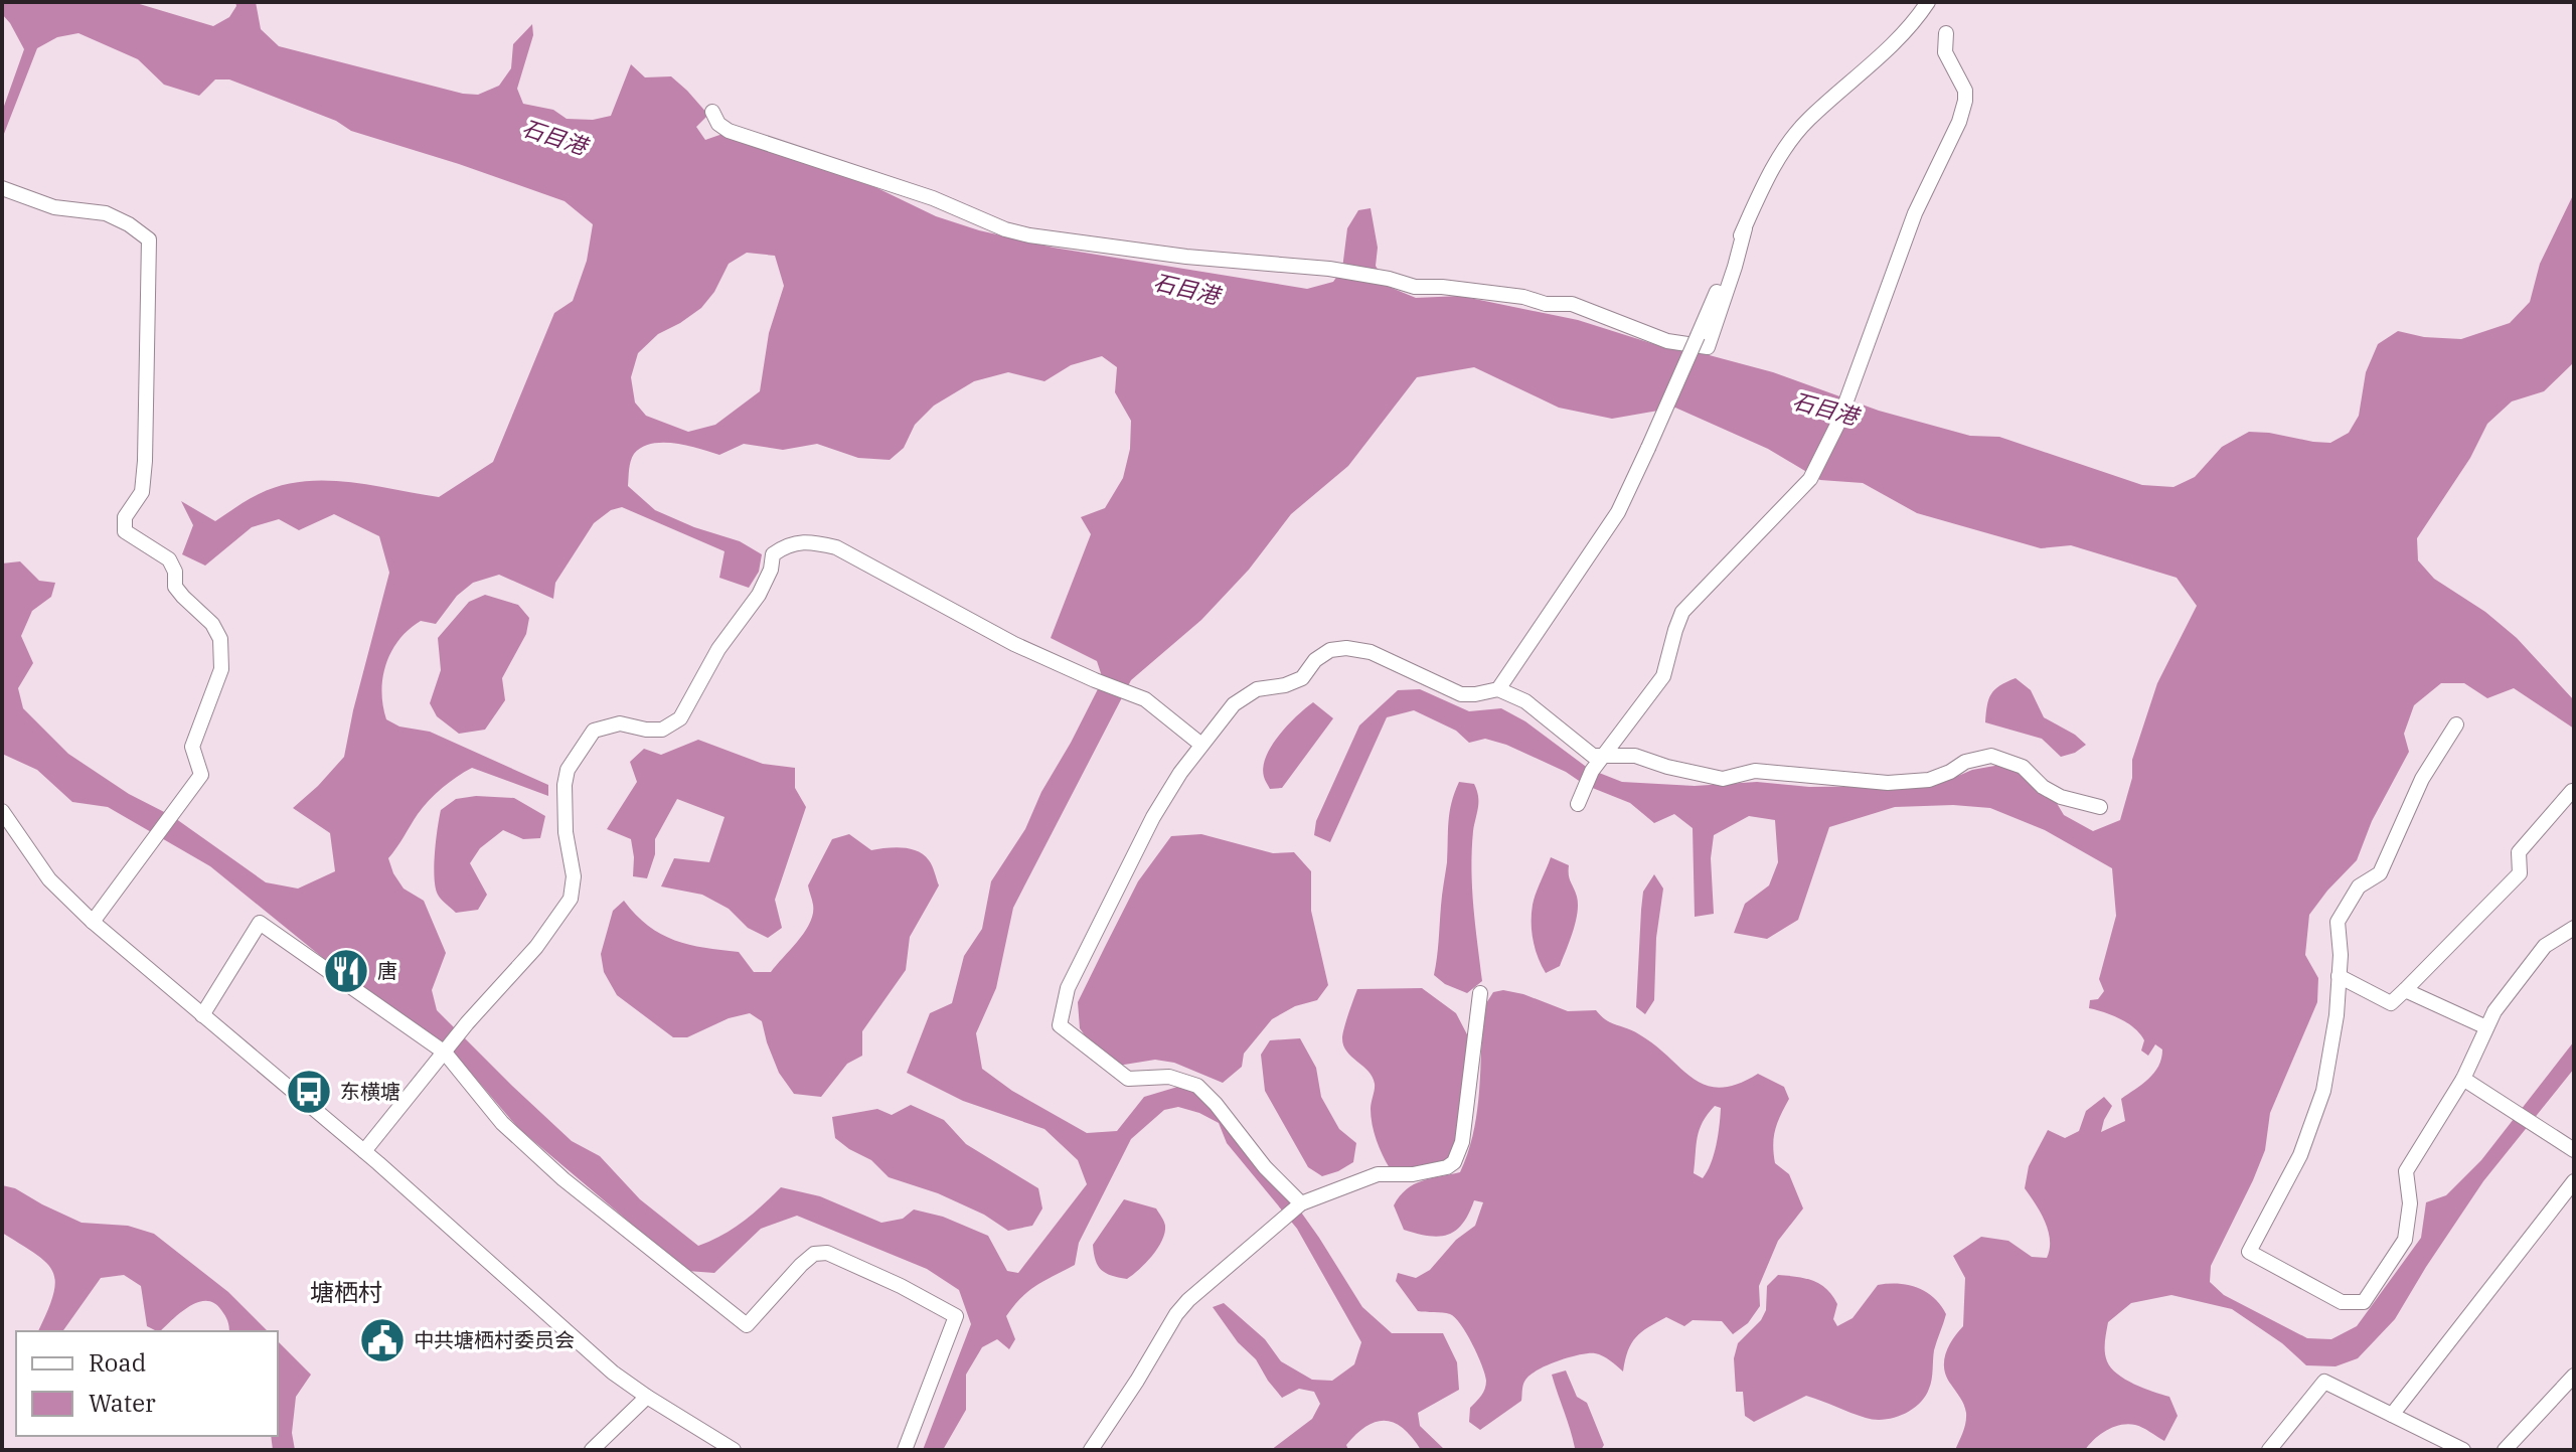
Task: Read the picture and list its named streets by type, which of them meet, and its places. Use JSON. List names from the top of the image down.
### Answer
{
  "districts": ["塘栖村"],
  "water": ["石目港"],
  "places": {
    "restaurant": ["唐"],
    "bus stop": ["东横塘"],
    "public building": ["中共塘栖村委员会"]
  },
  "legend": ["Road", "Water"]
}
